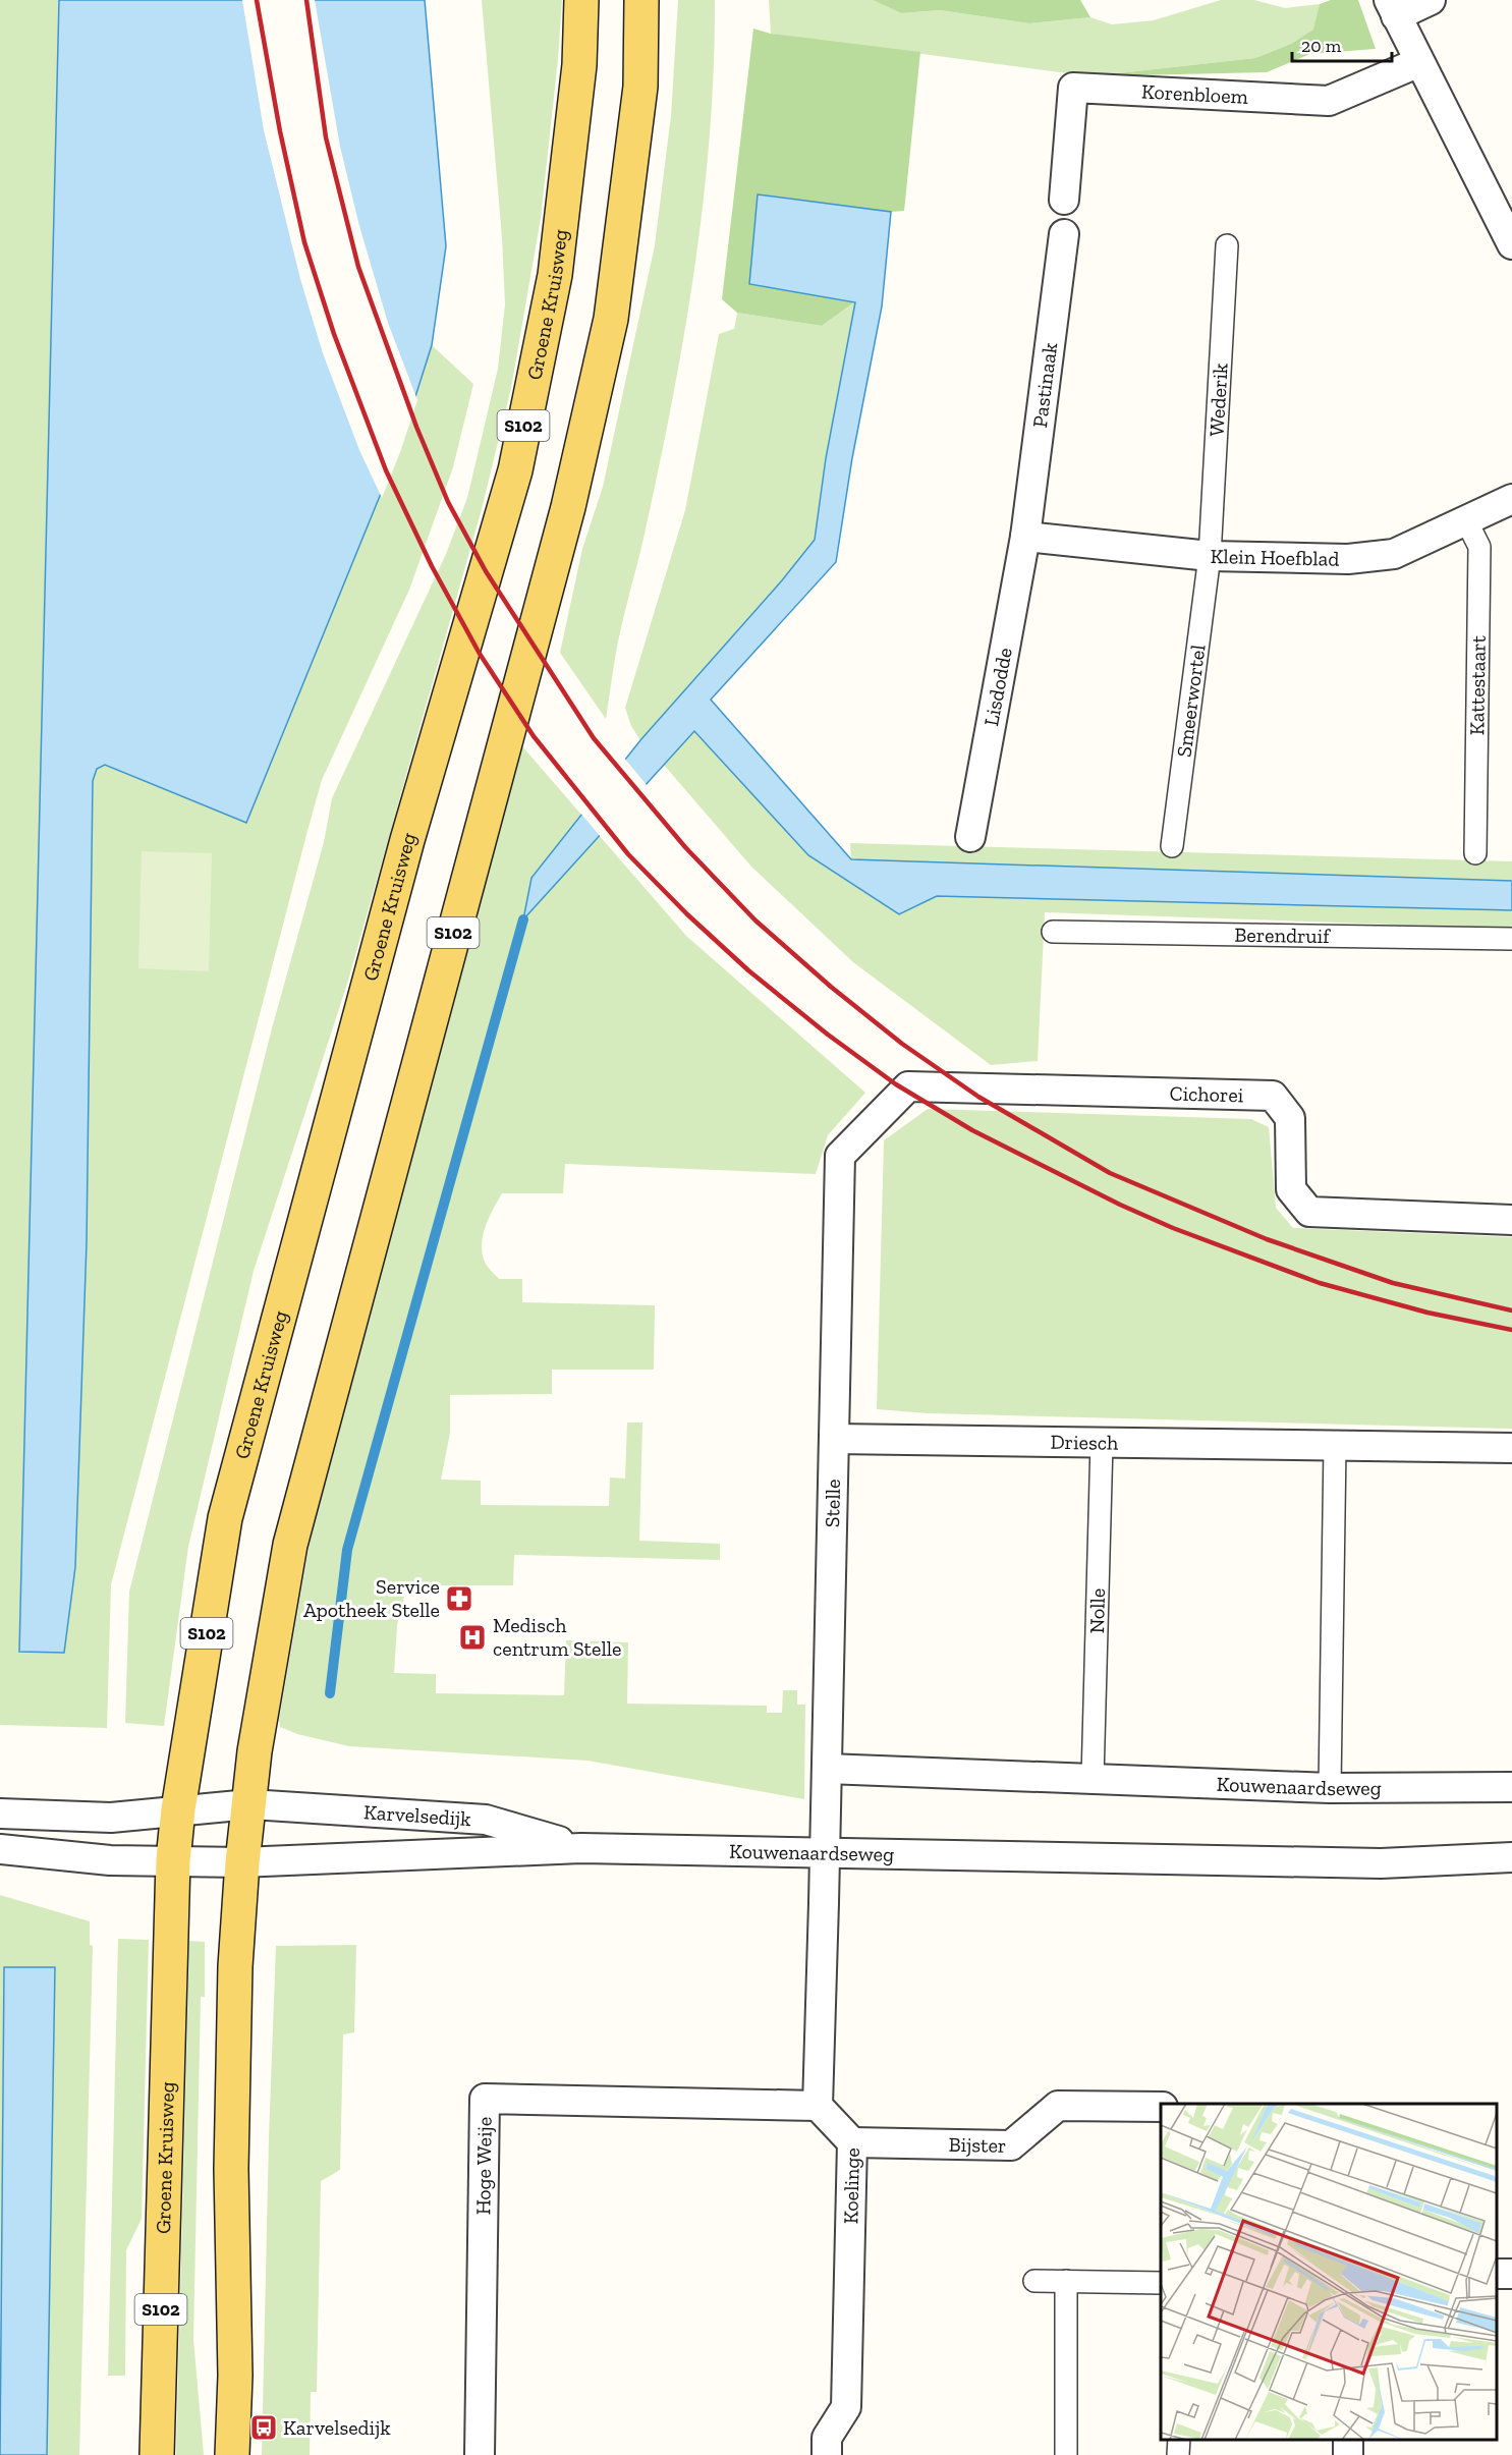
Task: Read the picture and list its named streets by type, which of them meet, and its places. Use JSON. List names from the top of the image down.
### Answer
{
  "streets": {
    "main road": ["Groene Kruisweg", "S102"],
    "street": [
      "Korenbloem",
      "Pastinaak",
      "Wederik",
      "Klein Hoefblad",
      "Kattestaart",
      "Lisdodde",
      "Smeerwortel",
      "Berendruif",
      "Cichorei",
      "Driesch",
      "Stelle",
      "Nolle",
      "Kouwenaardseweg",
      "Karvelsedijk",
      "Bijster",
      "Hoge Weije",
      "Koelinge"
    ]
  },
  "crossings": [
    ["Pastinaak", "Klein Hoefblad"],
    ["Pastinaak", "Lisdodde"],
    ["Wederik", "Klein Hoefblad"],
    ["Wederik", "Smeerwortel"],
    ["S102", "Kouwenaardseweg"],
    ["S102", "Karvelsedijk"],
    ["Klein Hoefblad", "Kattestaart"],
    ["Klein Hoefblad", "Lisdodde"],
    ["Klein Hoefblad", "Smeerwortel"],
    ["Cichorei", "Stelle"],
    ["Driesch", "Stelle"],
    ["Driesch", "Nolle"],
    ["Stelle", "Kouwenaardseweg"],
    ["Nolle", "Kouwenaardseweg"],
    ["Kouwenaardseweg", "Karvelsedijk"],
    ["Bijster", "Koelinge"],
    ["Hoge Weije", "Koelinge"]
  ],
  "places": {
    "pharmacy": ["Service Apotheek Stelle"],
    "hospital": ["Medisch centrum Stelle"],
    "bus stop": ["Karvelsedijk"]
  },
  "scale_bar": "20 m"
}
